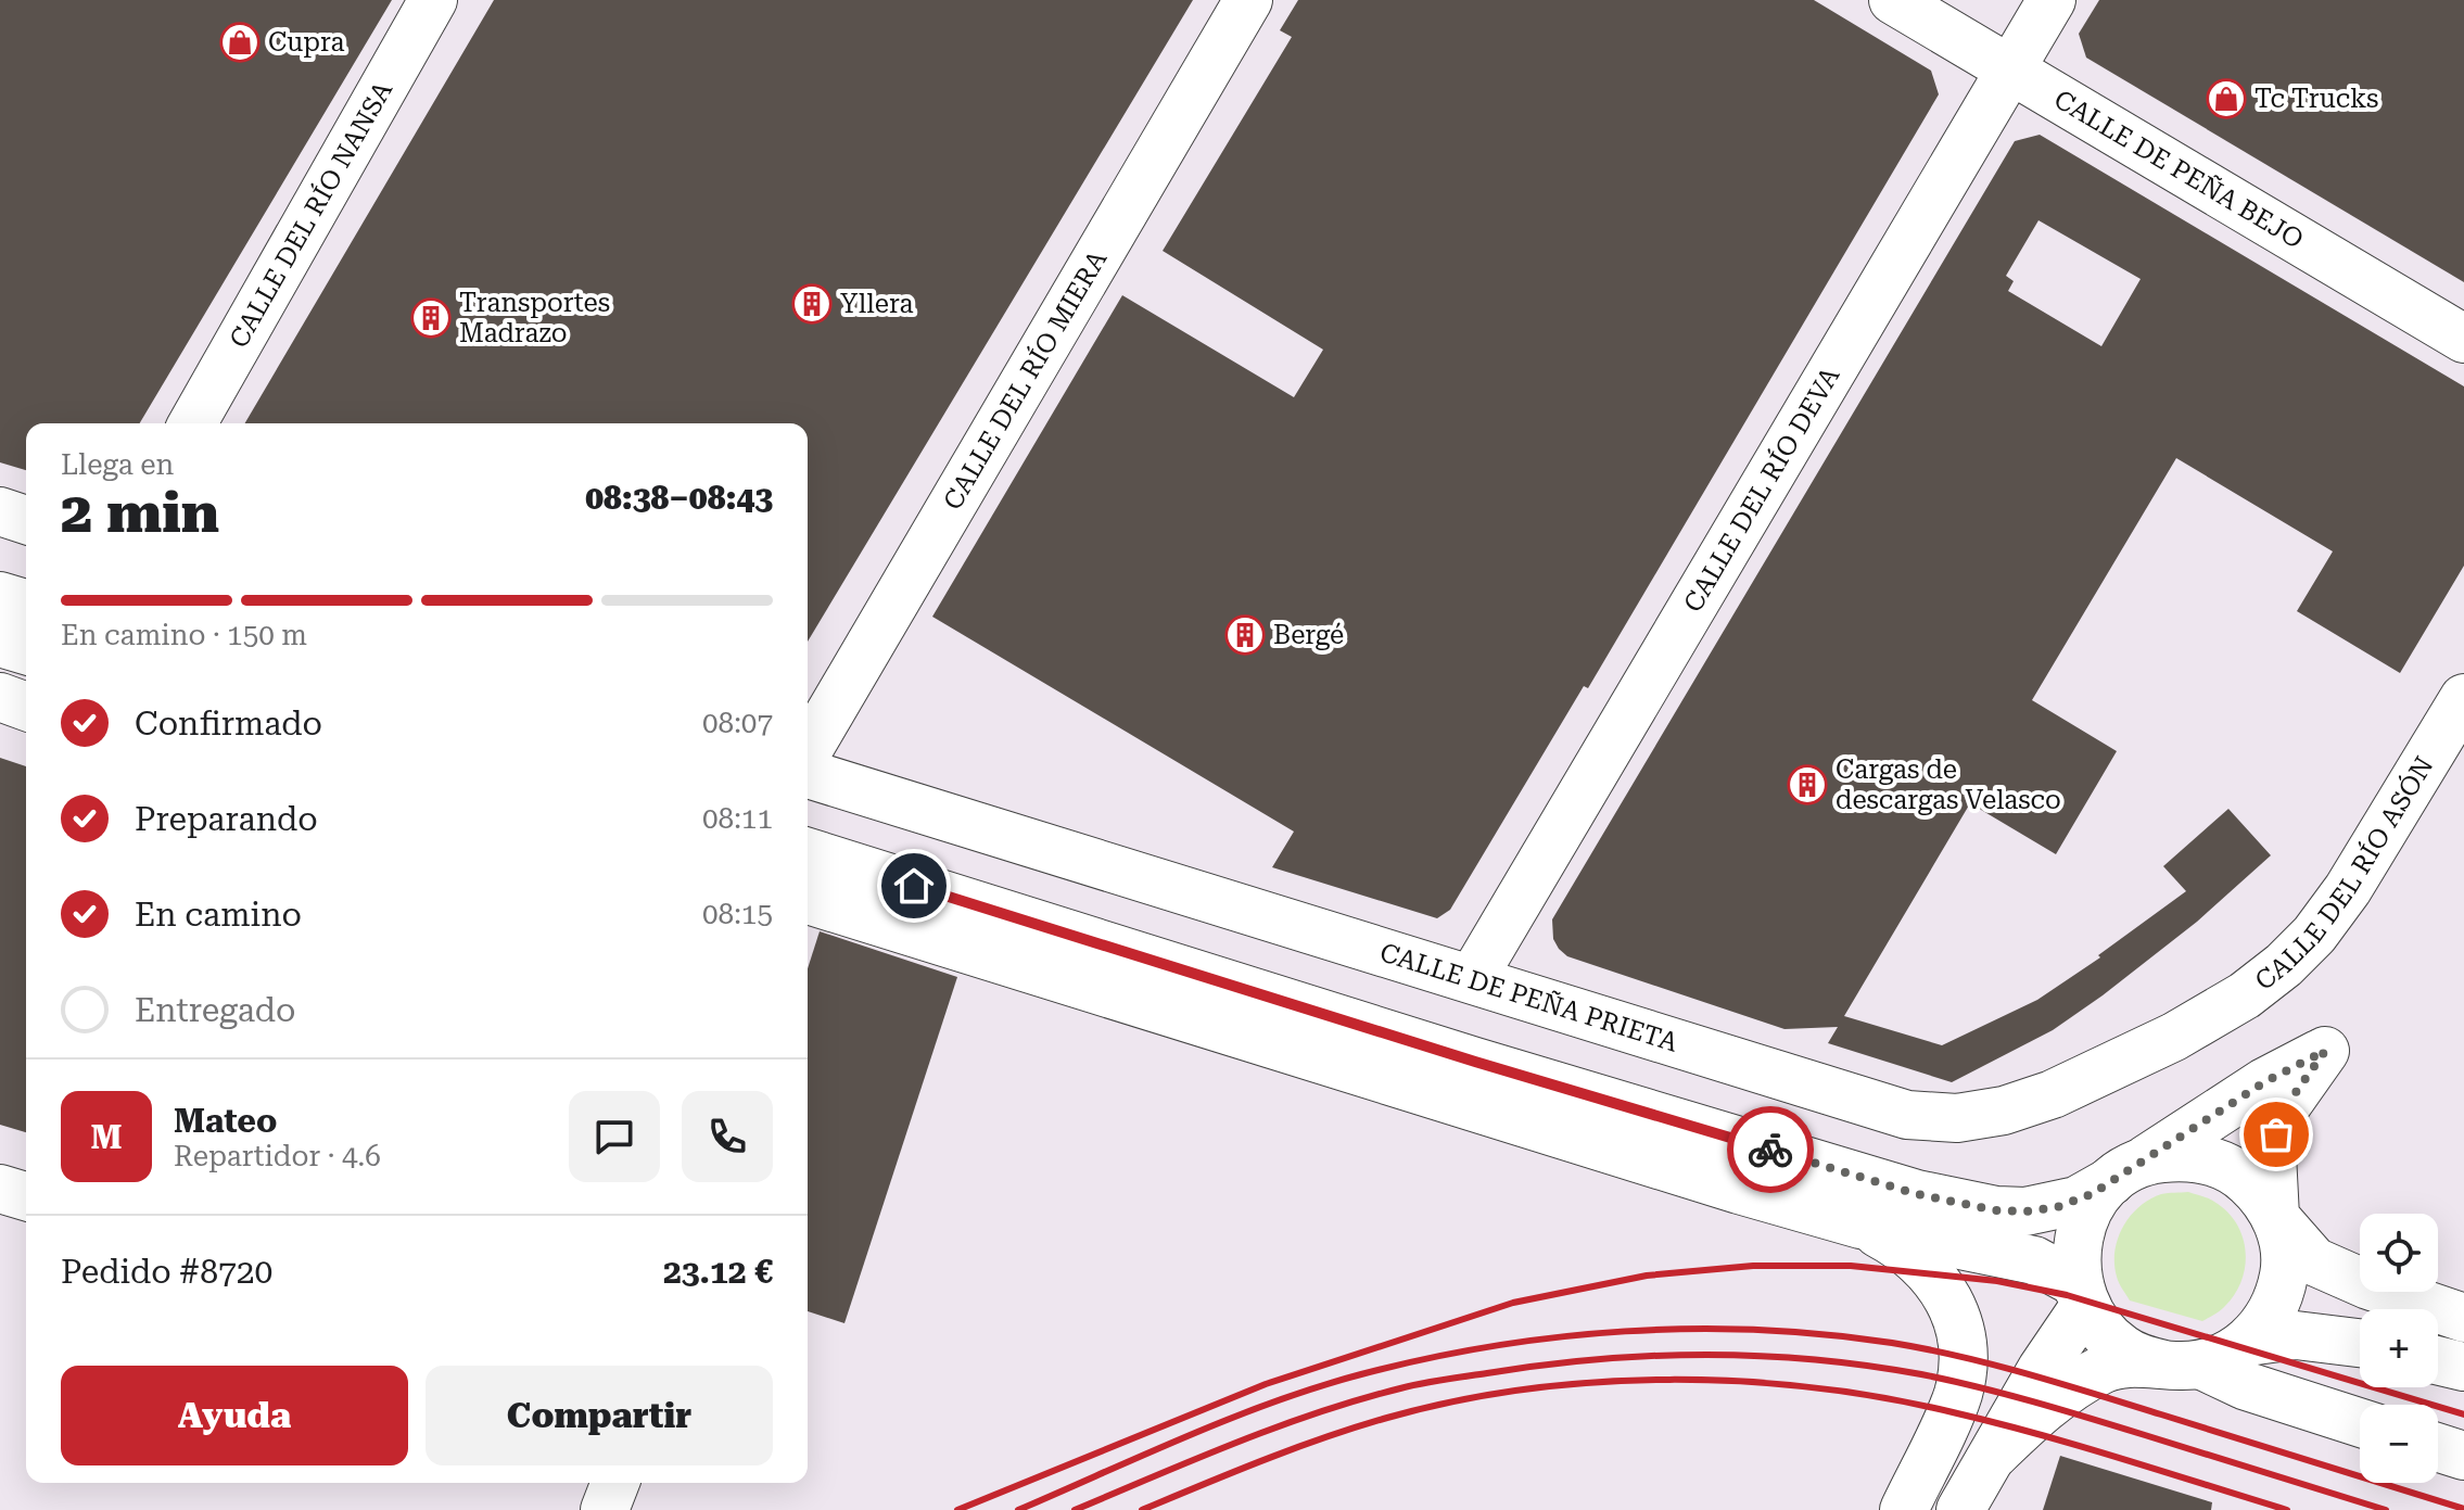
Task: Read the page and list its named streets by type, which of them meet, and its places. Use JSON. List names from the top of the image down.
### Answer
{
  "streets": {
    "street": [
      "CALLE DE PEÑA BEJO",
      "CALLE DEL RÍO NANSA",
      "CALLE DEL RÍO MIERA",
      "CALLE DEL RÍO DEVA",
      "CALLE DEL RÍO ASÓN",
      "CALLE DE PEÑA PRIETA"
    ]
  },
  "crossings": [
    ["CALLE DE PEÑA BEJO", "CALLE DEL RÍO DEVA"],
    ["CALLE DEL RÍO DEVA", "CALLE DE PEÑA PRIETA"],
    ["CALLE DEL RÍO ASÓN", "CALLE DE PEÑA PRIETA"]
  ],
  "places": {
    "shop": ["Cupra", "Tc Trucks"],
    "building": [
      "Yllera",
      "Transportes Madrazo",
      "Bergé",
      "Cargas de descargas Velasco"
    ]
  },
  "page": {
    "heading": ["2 min", "Llega en", "08:38–08:43"],
    "panel": [
      "Mateo",
      "Repartidor · 4.6",
      "Pedido #8720",
      "23.12 €"
    ],
    "bar": "En camino · 150 m",
    "list": [
      ["Confirmado", "08:07"],
      ["Preparando", "08:11"],
      ["En camino", "08:15"],
      "Entregado"
    ],
    "round": "M",
    "map_buttons": ["+", "−"],
    "buttons": ["Ayuda", "Compartir"]
  }
}
